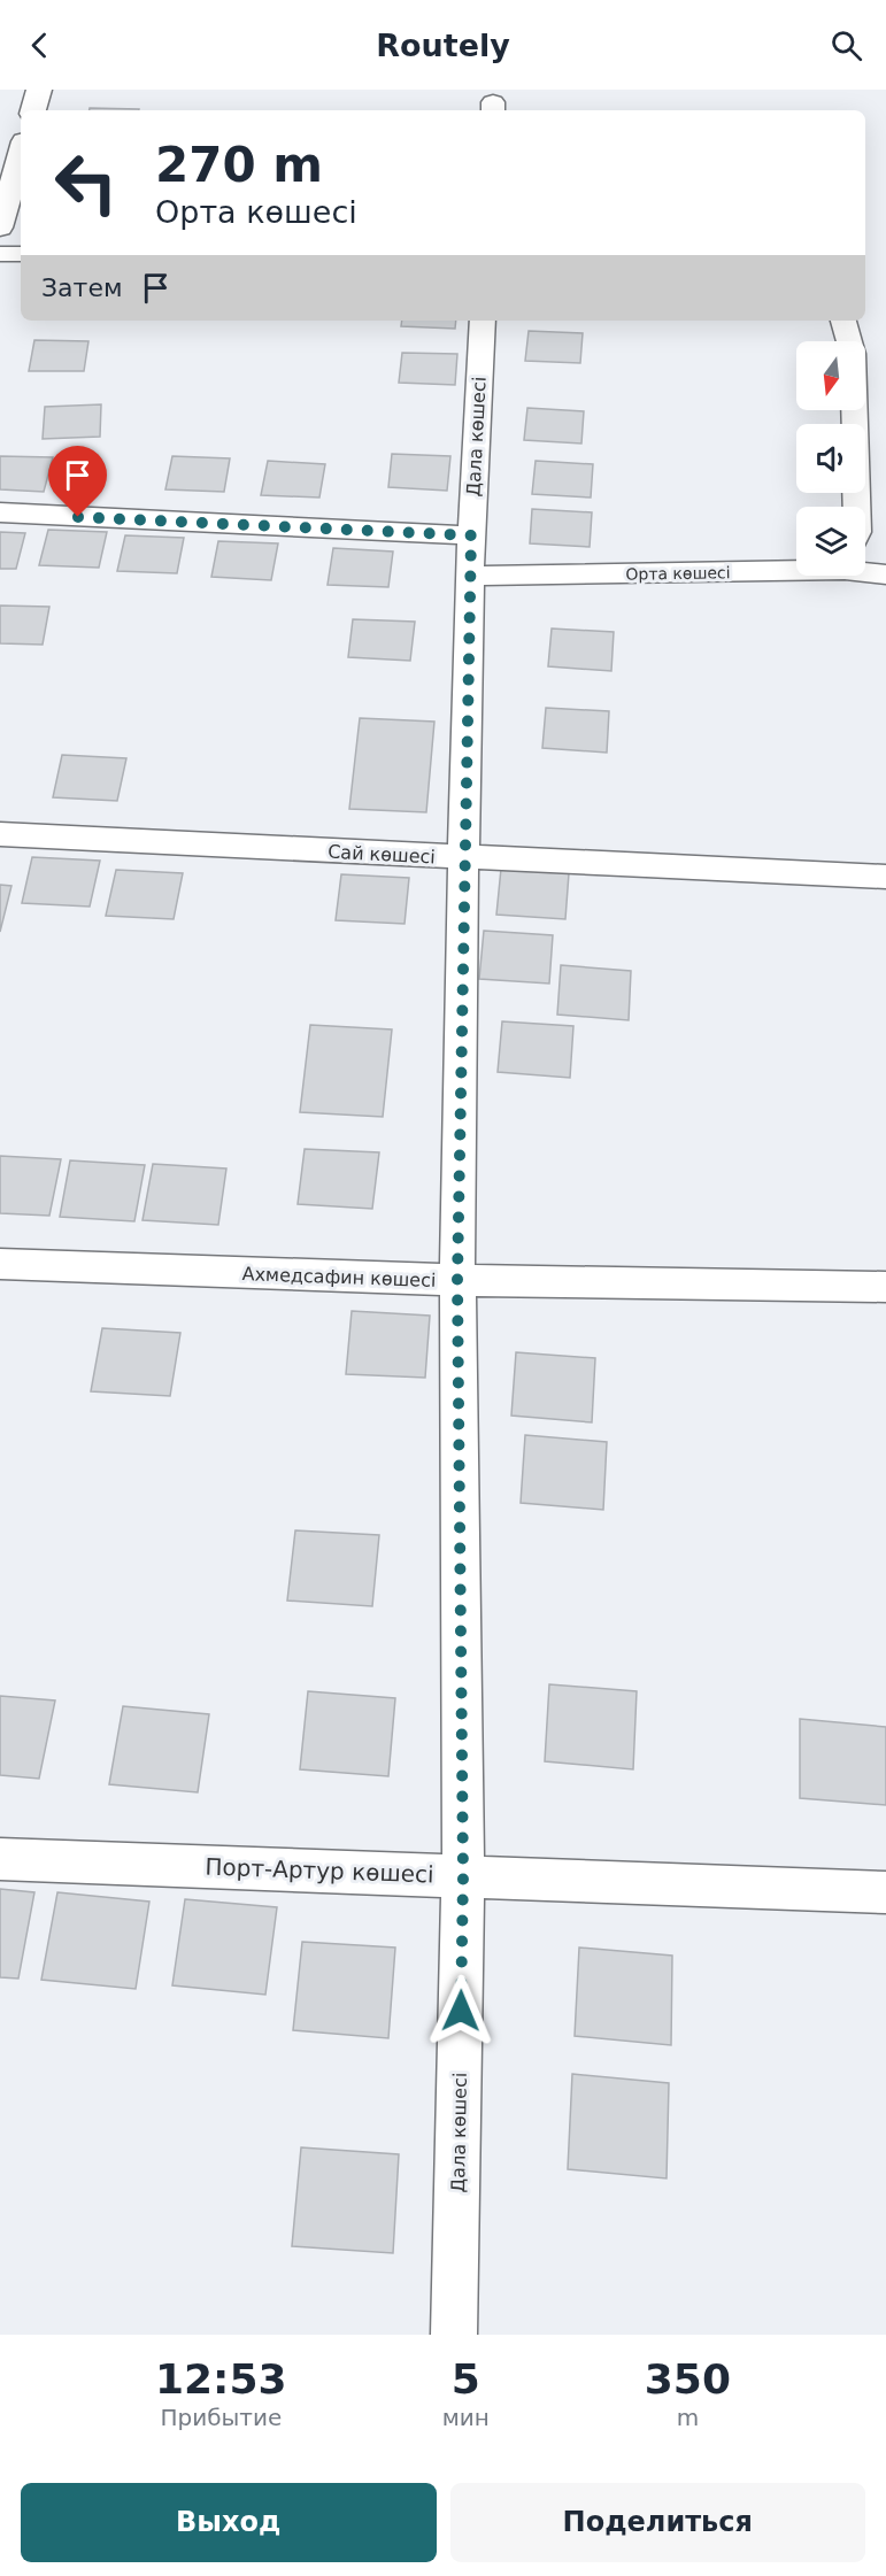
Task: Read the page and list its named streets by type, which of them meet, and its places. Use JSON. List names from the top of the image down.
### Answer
{
  "streets": {
    "street": [
      "Дала көшесі",
      "Орта көшесі",
      "Сай көшесі",
      "Ахмедсафин көшесі",
      "Порт-Артур көшесі"
    ]
  },
  "crossings": [
    ["Дала көшесі", "Орта көшесі"],
    ["Дала көшесі", "Сай көшесі"],
    ["Дала көшесі", "Ахмедсафин көшесі"],
    ["Дала көшесі", "Порт-Артур көшесі"]
  ],
  "north": "bottom",
  "page": {
    "header": "Routely",
    "turn": ["270 m", "Орта көшесі"],
    "then": "Затем",
    "eta": [
      "12:53",
      "Прибытие",
      "5",
      "мин",
      "350",
      "m"
    ],
    "buttons": ["Выход", "Поделиться"]
  }
}
